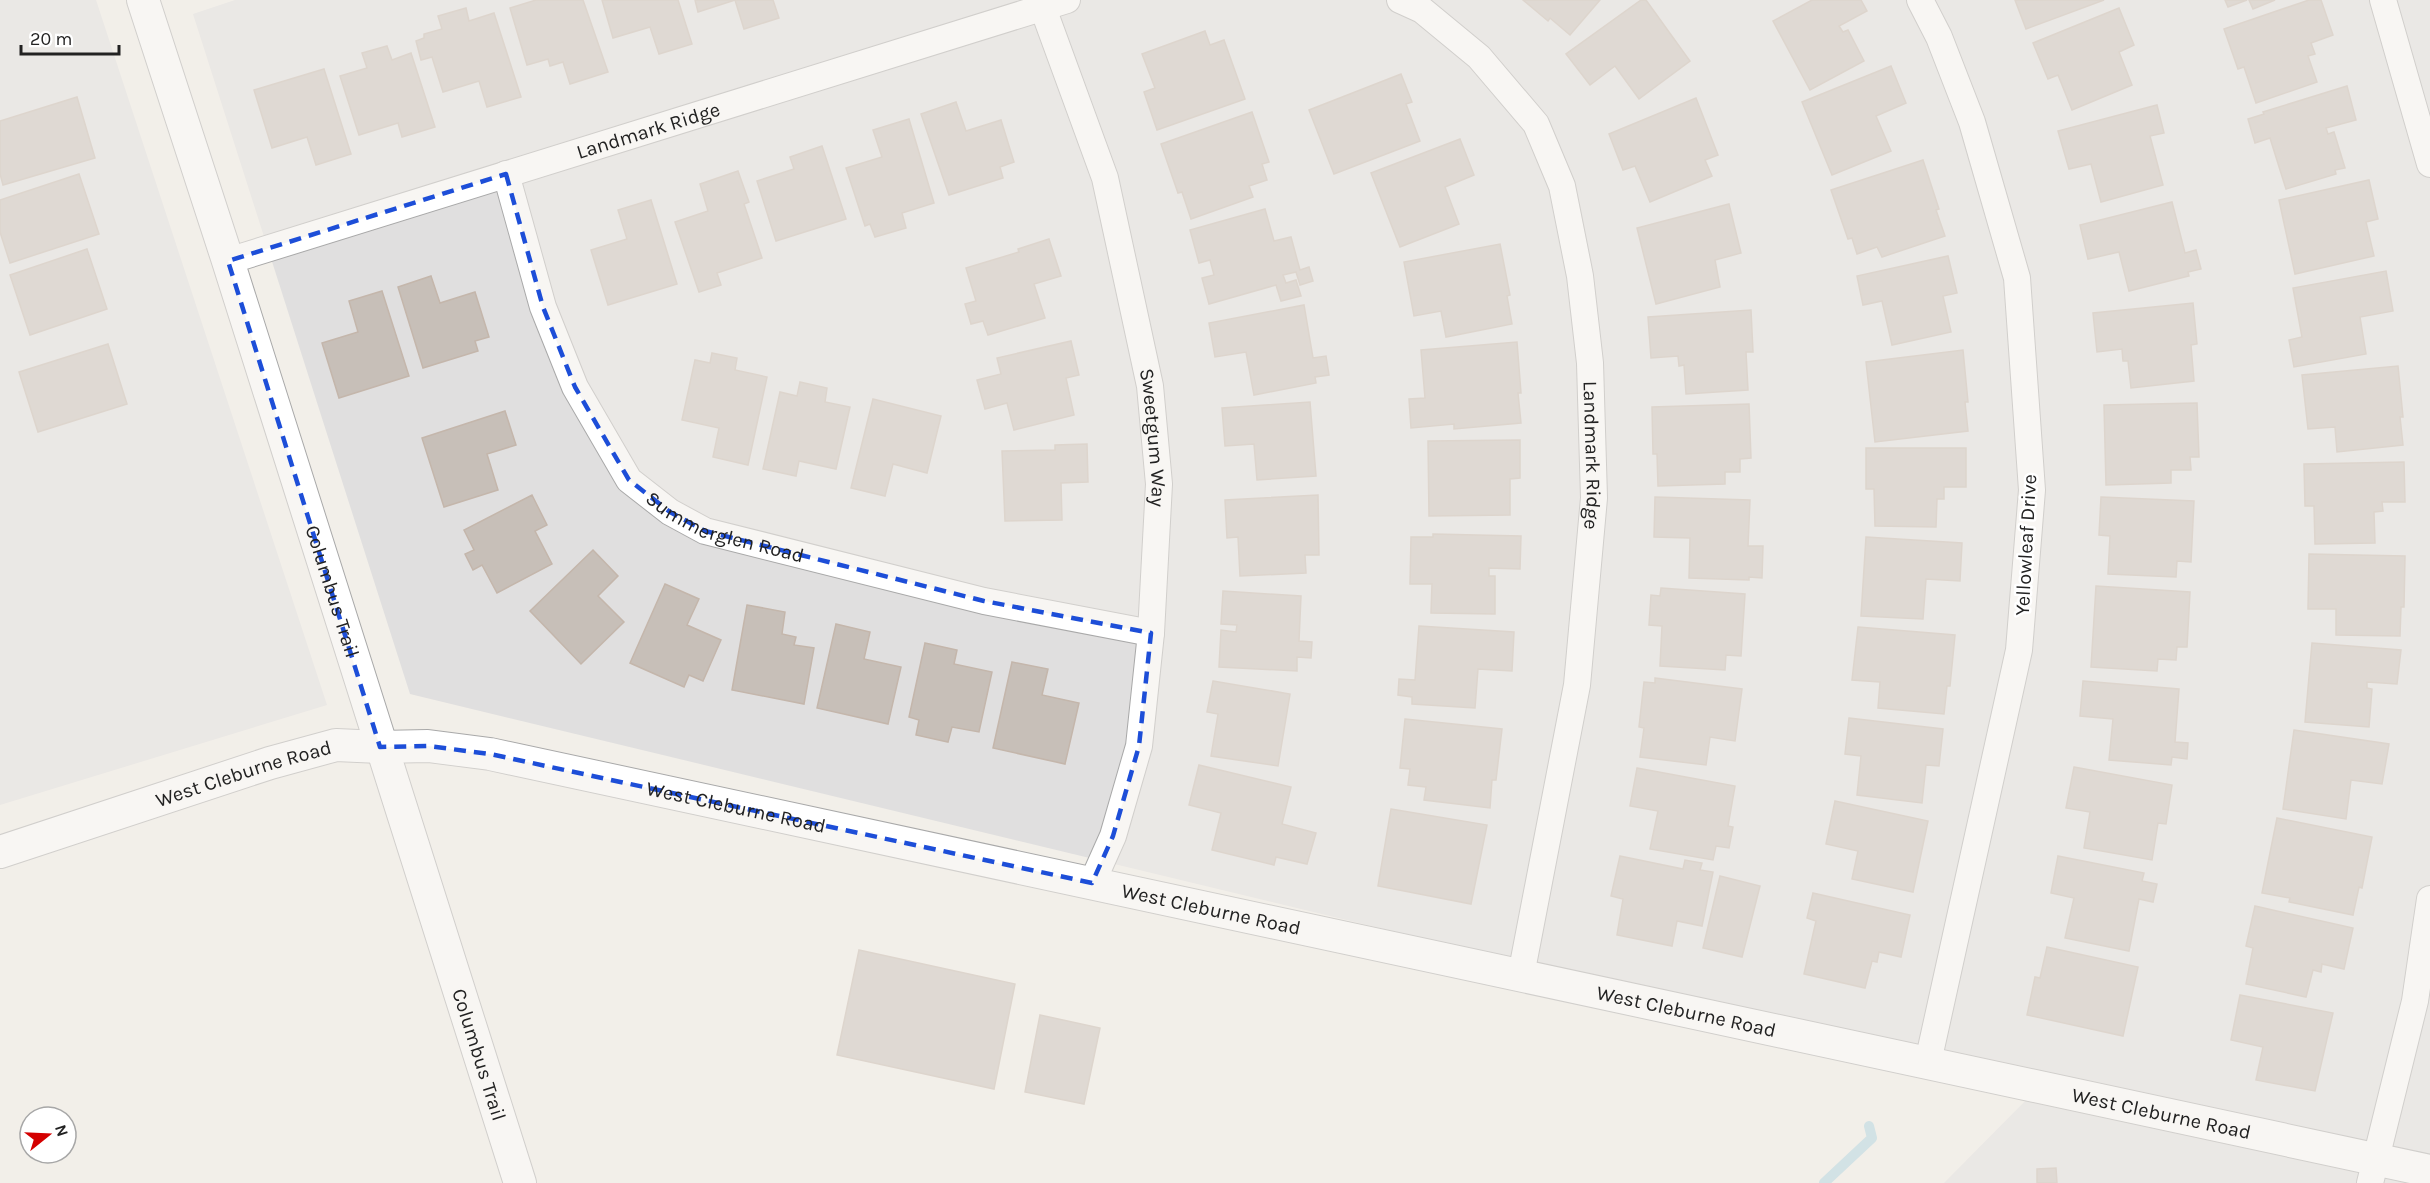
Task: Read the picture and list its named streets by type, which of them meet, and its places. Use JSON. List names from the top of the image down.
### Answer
{
  "streets": {
    "street": [
      "Landmark Ridge",
      "Sweetgum Way",
      "Summerglen Road",
      "Yellowleaf Drive",
      "Columbus Trail",
      "West Cleburne Road"
    ]
  },
  "crossings": [
    ["Landmark Ridge", "Sweetgum Way"],
    ["Landmark Ridge", "Summerglen Road"],
    ["Landmark Ridge", "Columbus Trail"],
    ["Landmark Ridge", "West Cleburne Road"],
    ["Sweetgum Way", "Summerglen Road"],
    ["Sweetgum Way", "West Cleburne Road"],
    ["Yellowleaf Drive", "West Cleburne Road"],
    ["Columbus Trail", "West Cleburne Road"]
  ],
  "scale_bar": "20 m",
  "north": "right"
}
